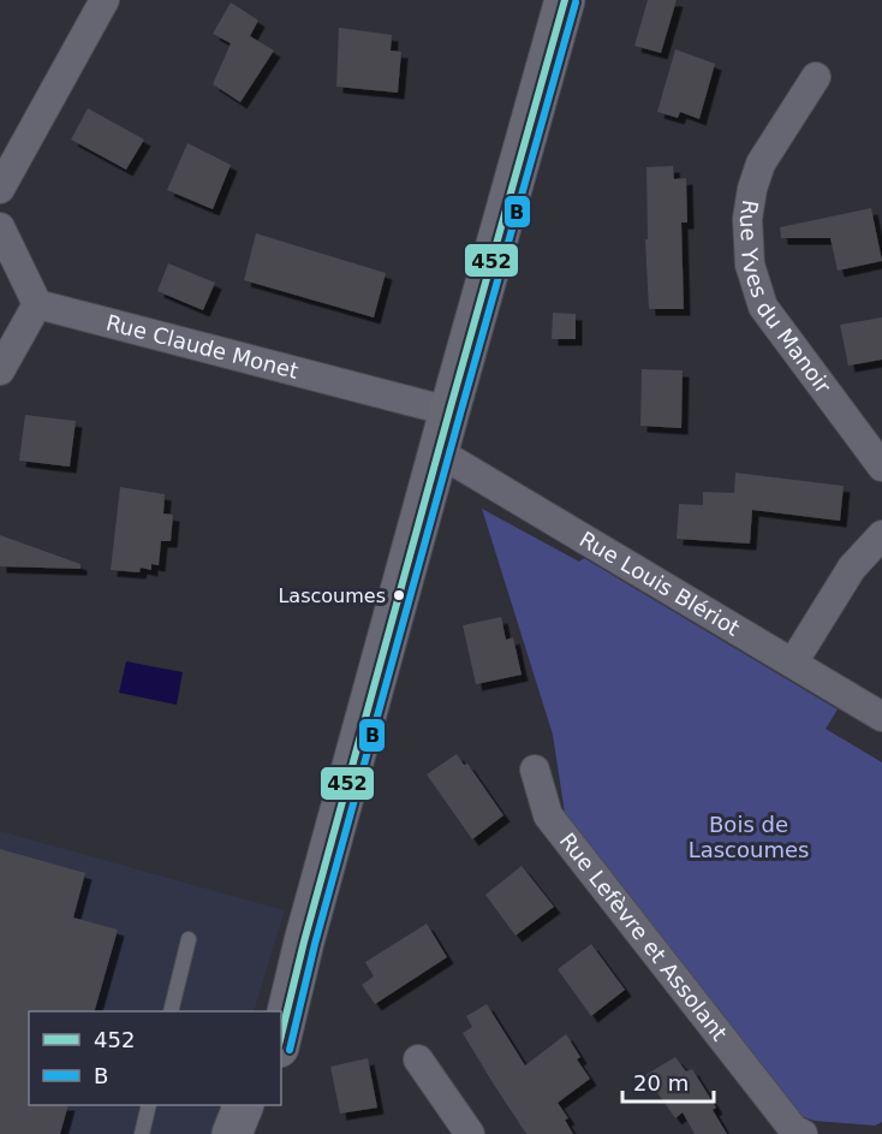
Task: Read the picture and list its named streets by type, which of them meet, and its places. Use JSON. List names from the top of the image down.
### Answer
{
  "streets": {
    "street": [
      "Rue Yves du Manoir",
      "Rue Claude Monet",
      "Rue Louis Blériot",
      "Rue Lefèvre et Assolant"
    ]
  },
  "parks": ["Bois de Lascoumes"],
  "places": ["Lascoumes"],
  "lines": ["transit line 452", "transit line B"],
  "legend": ["452", "B"],
  "scale_bar": "20 m"
}
